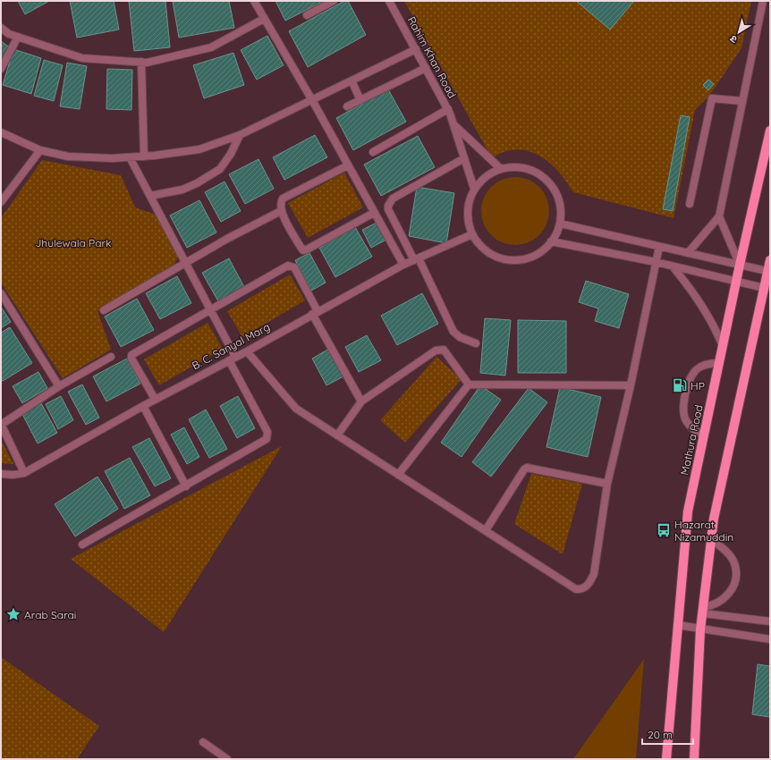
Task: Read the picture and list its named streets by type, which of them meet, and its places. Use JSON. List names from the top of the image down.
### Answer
{
  "streets": {
    "main road": ["Mathura Road"],
    "street": ["Rahim Khan Road", "B. C. Sanyal Marg"]
  },
  "crossings": [
    ["Rahim Khan Road", "B. C. Sanyal Marg"]
  ],
  "parks": ["Jhulewala Park"],
  "places": {
    "fuel station": ["HP"],
    "bus stop": ["Hazarat Nizamuddin"],
    "place": ["Arab Sarai"]
  },
  "scale_bar": "20 m",
  "north": "bottom left"
}
